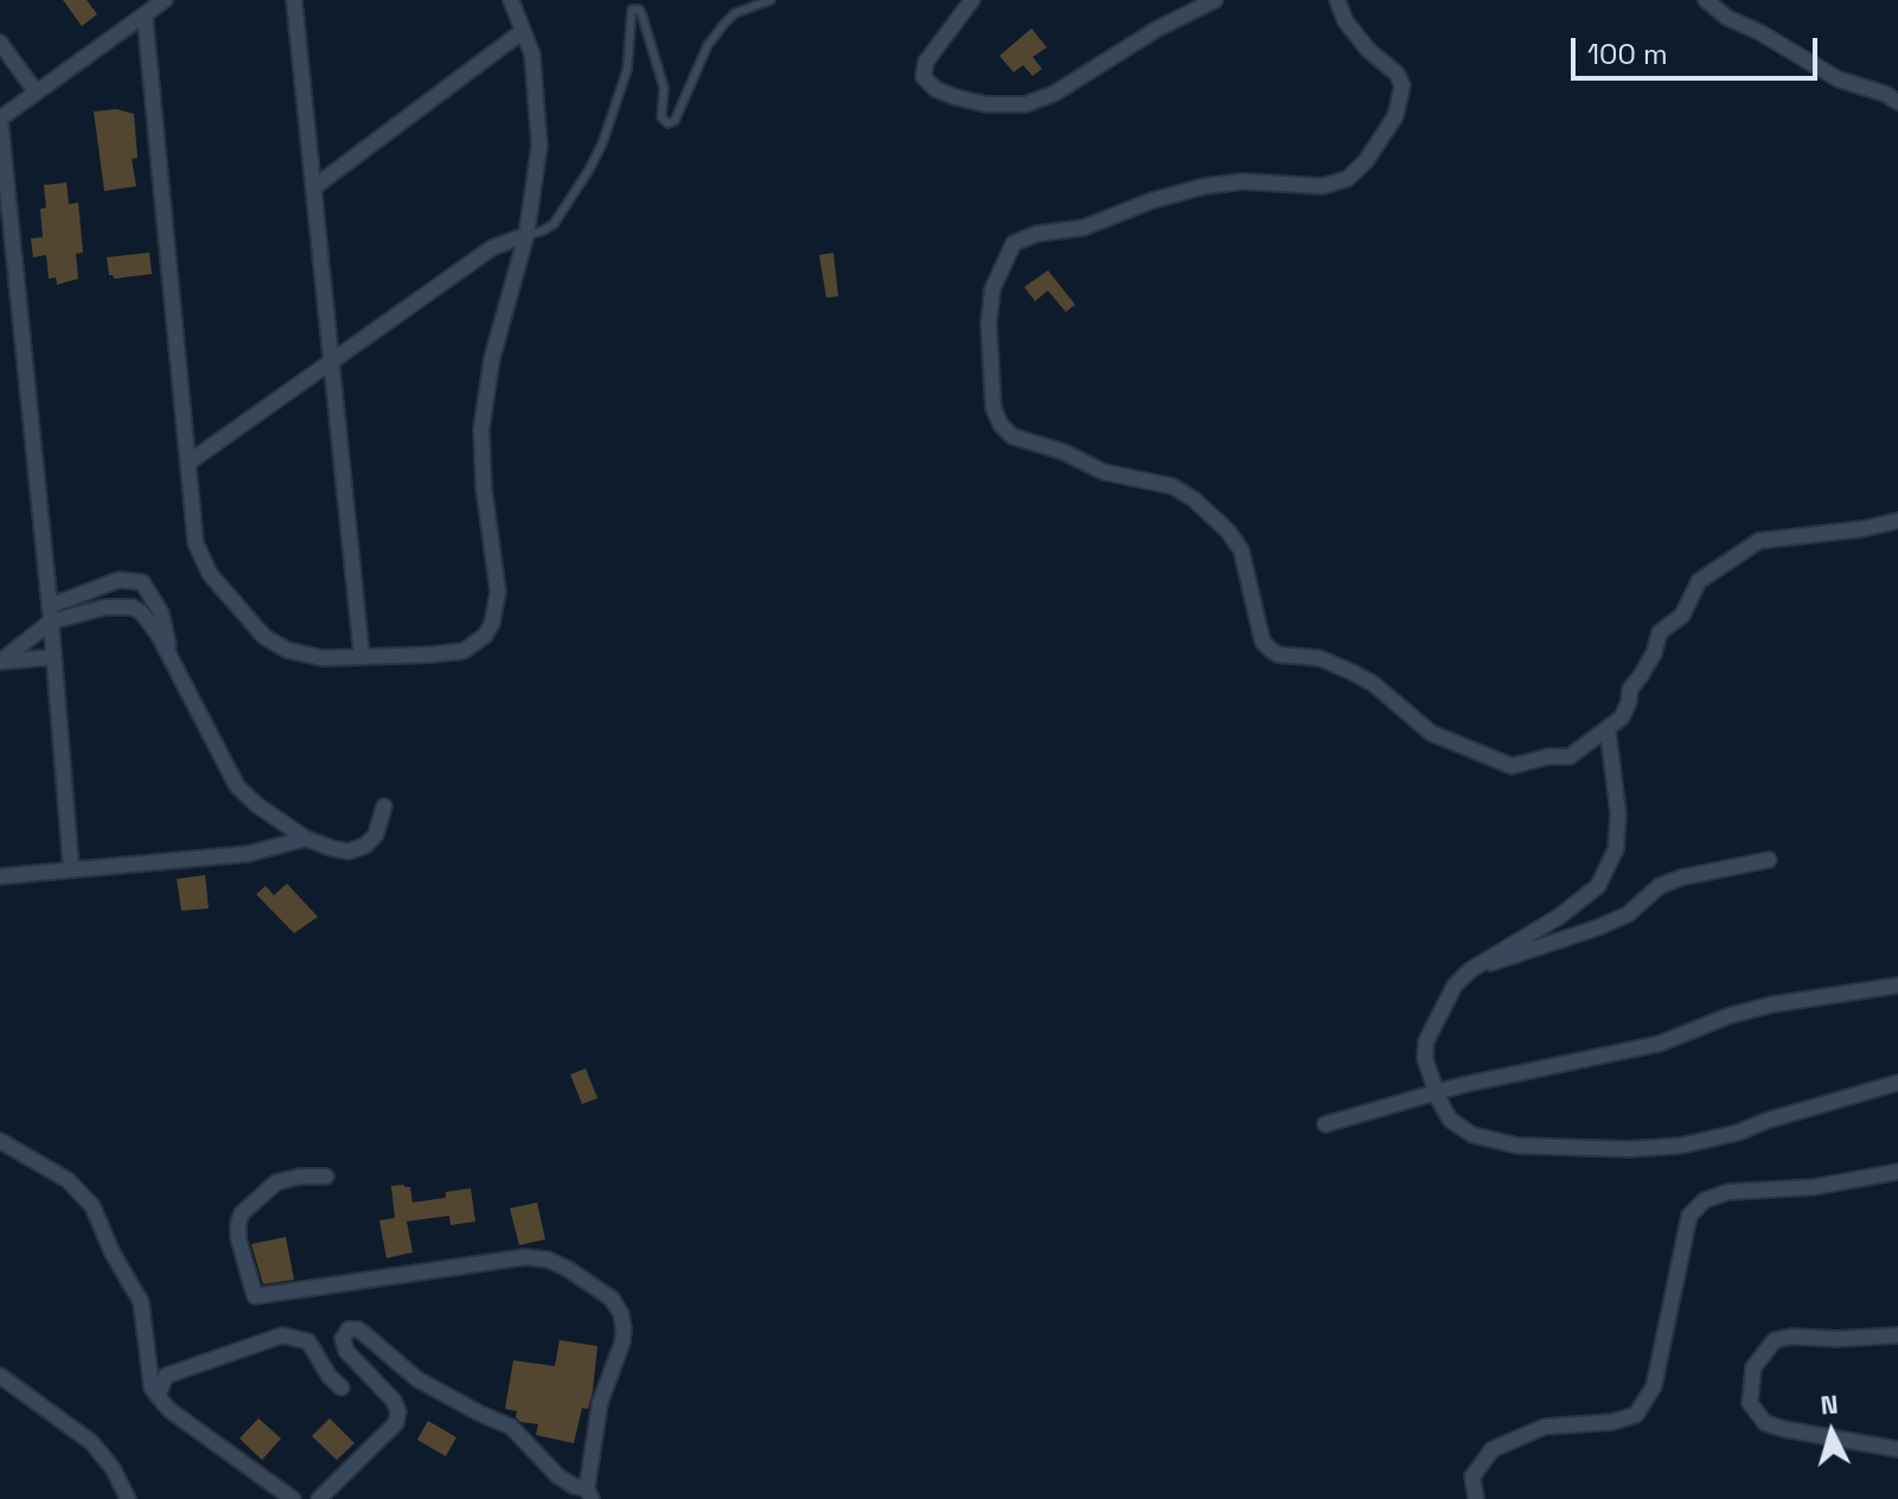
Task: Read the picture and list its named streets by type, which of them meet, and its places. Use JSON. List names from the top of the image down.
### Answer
{
  "scale_bar": "100 m",
  "north": "top"
}
